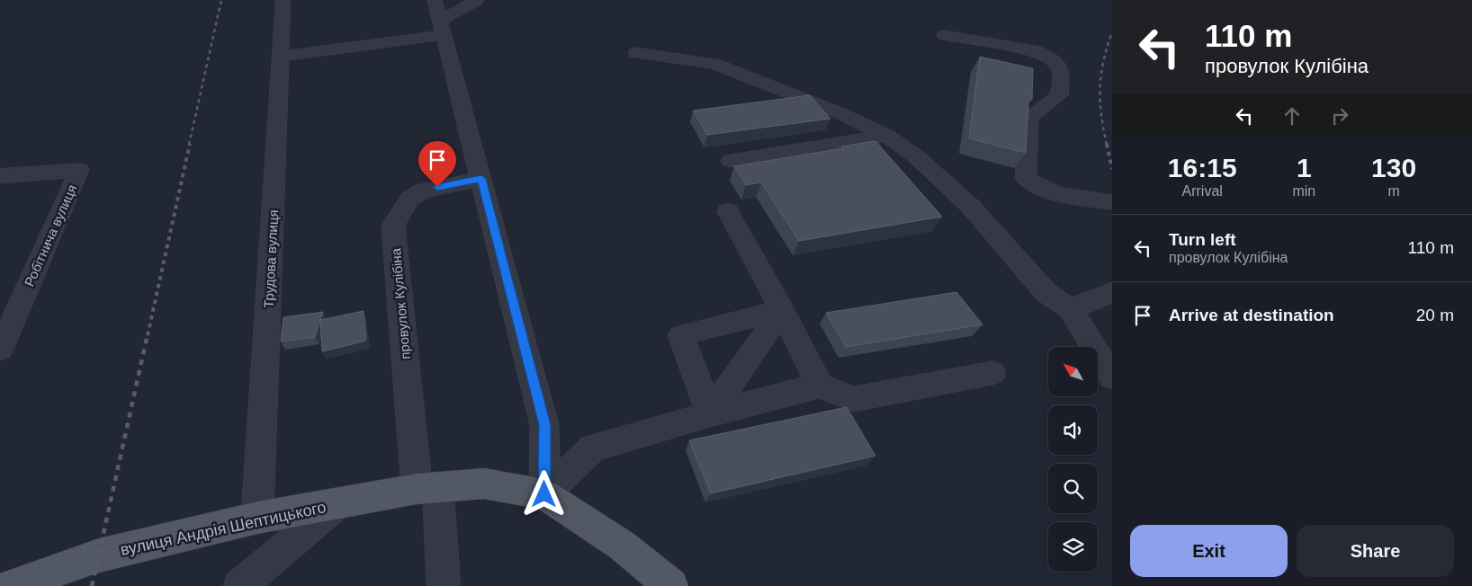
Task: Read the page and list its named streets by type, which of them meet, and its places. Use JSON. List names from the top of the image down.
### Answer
{
  "streets": {
    "main road": ["вулиця Андрія Шептицького"],
    "street": ["Робітнича вулиця", "Трудова вулиця", "провулок Кулібіна"]
  },
  "crossings": [
    ["Трудова вулиця", "вулиця Андрія Шептицького"],
    ["провулок Кулібіна", "вулиця Андрія Шептицького"]
  ],
  "north": "top left",
  "page": {
    "turn": ["110 m", "провулок Кулібіна"],
    "eta": [
      "16:15",
      "Arrival",
      "1",
      "min",
      "130",
      "m"
    ],
    "list": [
      {
        "name": "Turn left",
        "note": "провулок Кулібіна",
        "value": "110 m"
      },
      {
        "name": "Arrive at destination",
        "value": "20 m"
      }
    ],
    "buttons": ["Exit", "Share"]
  }
}
